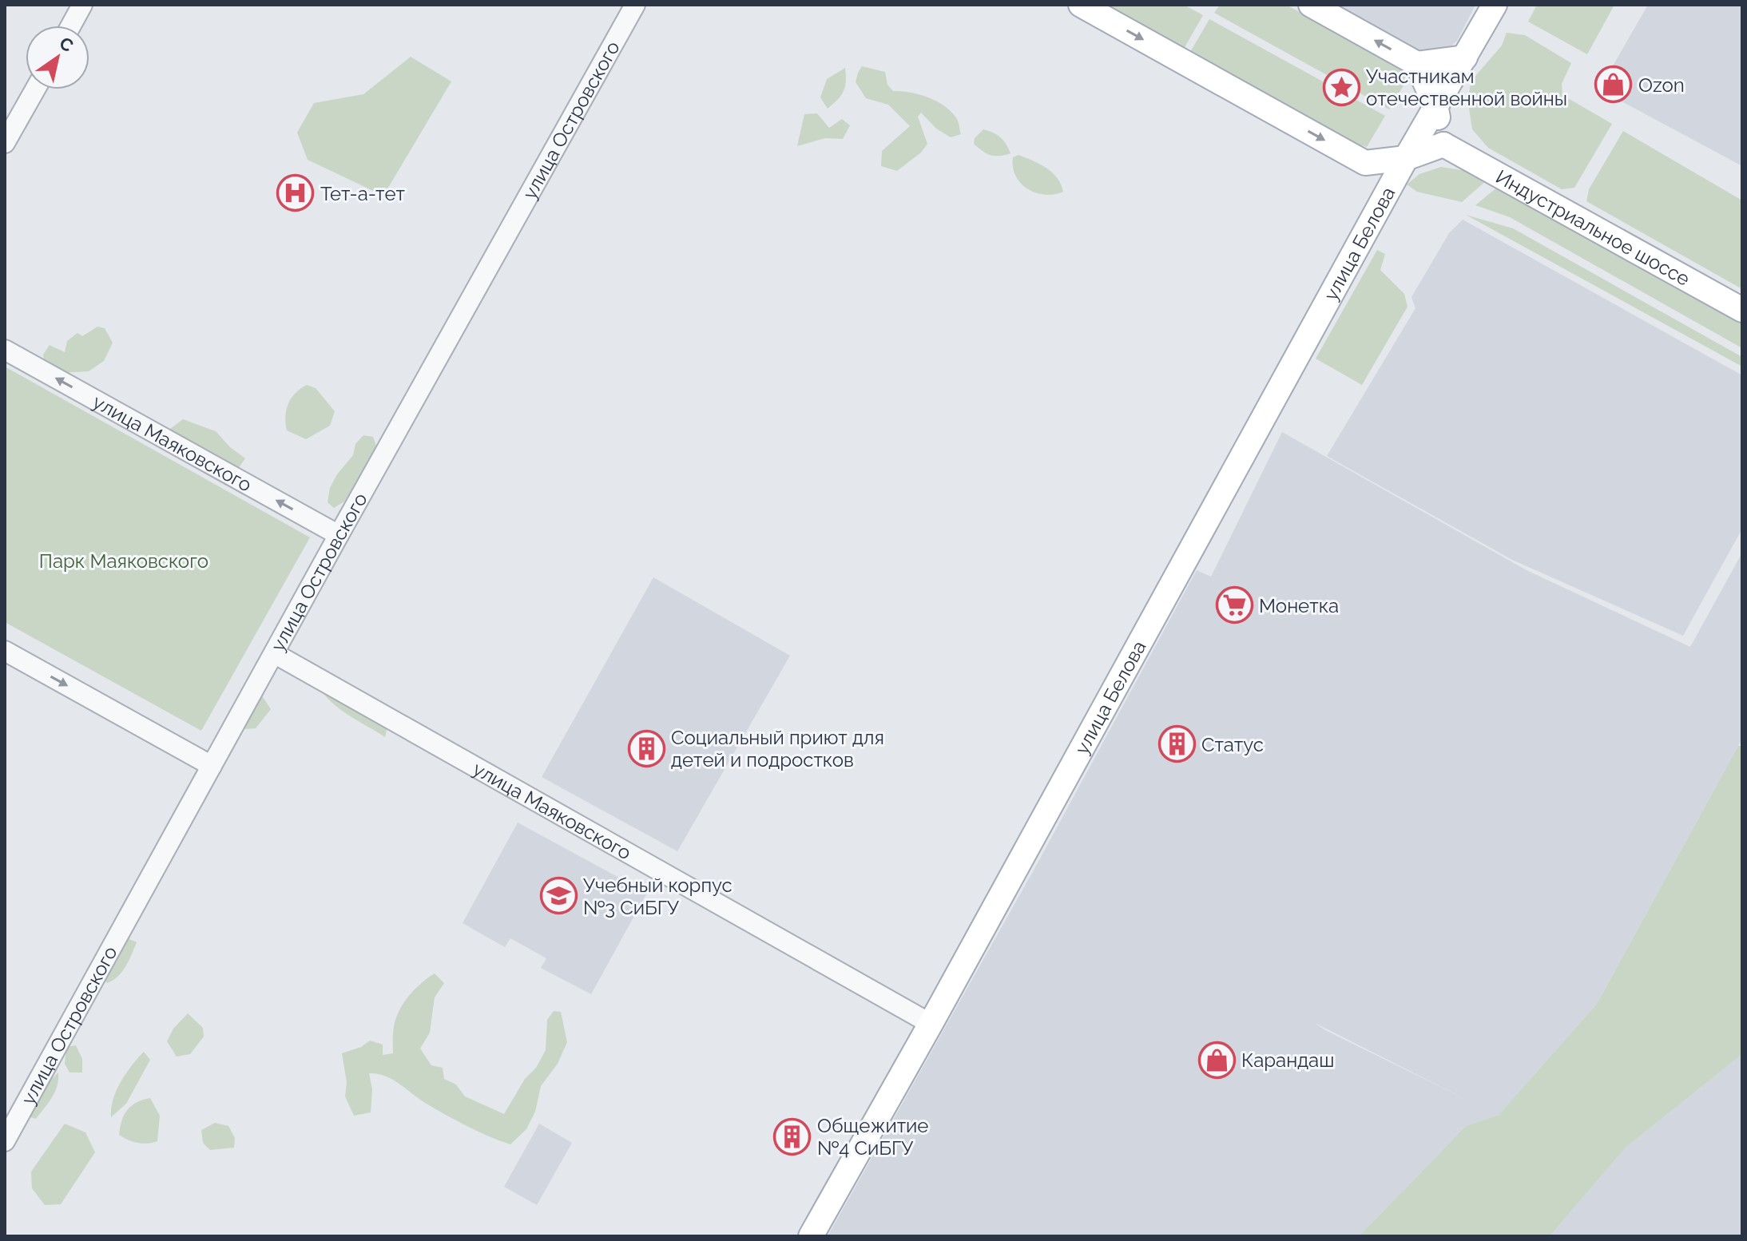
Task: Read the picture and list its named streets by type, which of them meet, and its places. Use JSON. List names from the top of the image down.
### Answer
{
  "streets": {
    "main road": ["Индустриальное шоссе", "улица Белова"],
    "street": ["улица Островского", "улица Маяковского"]
  },
  "crossings": [
    ["улица Островского", "улица Маяковского"],
    ["улица Белова", "улица Маяковского"]
  ],
  "parks": ["Парк Маяковского"],
  "places": {
    "shop": ["Ozon", "Карандаш"],
    "place": ["Участникам отечественной войны"],
    "hospital": ["Тет-а-тет"],
    "supermarket": ["Монетка"],
    "building": ["Статус", "Социальный приют для детей и подростков", "Общежитие №4 СиБГУ"],
    "school or university": ["Учебный корпус №3 СиБГУ"]
  },
  "north": "top right"
}
